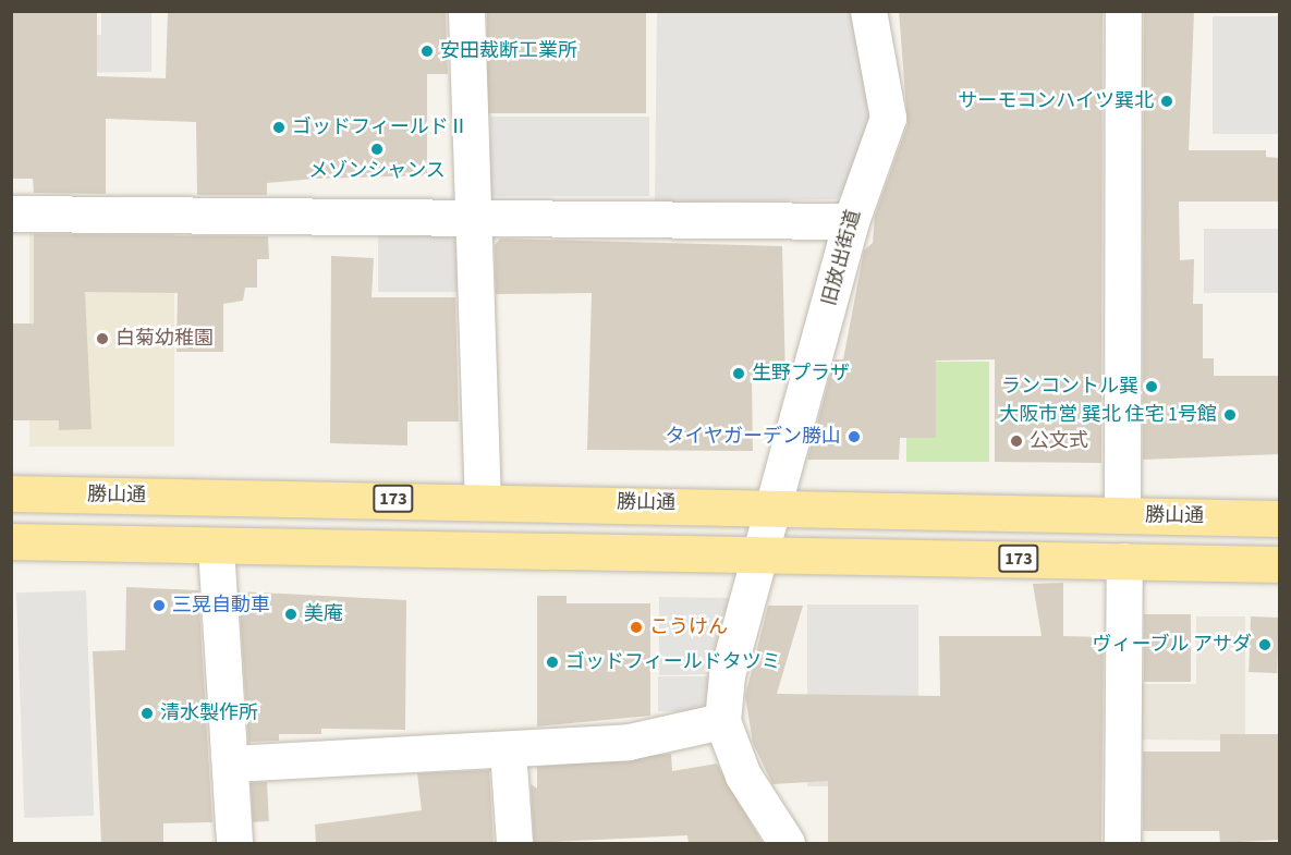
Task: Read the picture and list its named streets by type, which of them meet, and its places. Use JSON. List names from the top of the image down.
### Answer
{
  "streets": {
    "main road": ["勝山通", "173"],
    "street": ["旧放出街道"]
  },
  "crossings": [
    ["旧放出街道", "勝山通"],
    ["旧放出街道", "173"]
  ],
  "places": [
    "安田裁断工業所",
    "サーモコンハイツ巽北",
    "ゴッドフィールドⅡ",
    "メゾンシャンス",
    "白菊幼稚園",
    "生野プラザ",
    "ランコントル巽",
    "大阪市営 巽北 住宅 1号館",
    "タイヤガーデン勝山",
    "公文式",
    "三晃自動車",
    "美庵",
    "こうけん",
    "ヴィーブル アサダ",
    "ゴッドフィールドタツミ",
    "清水製作所"
  ]
}
